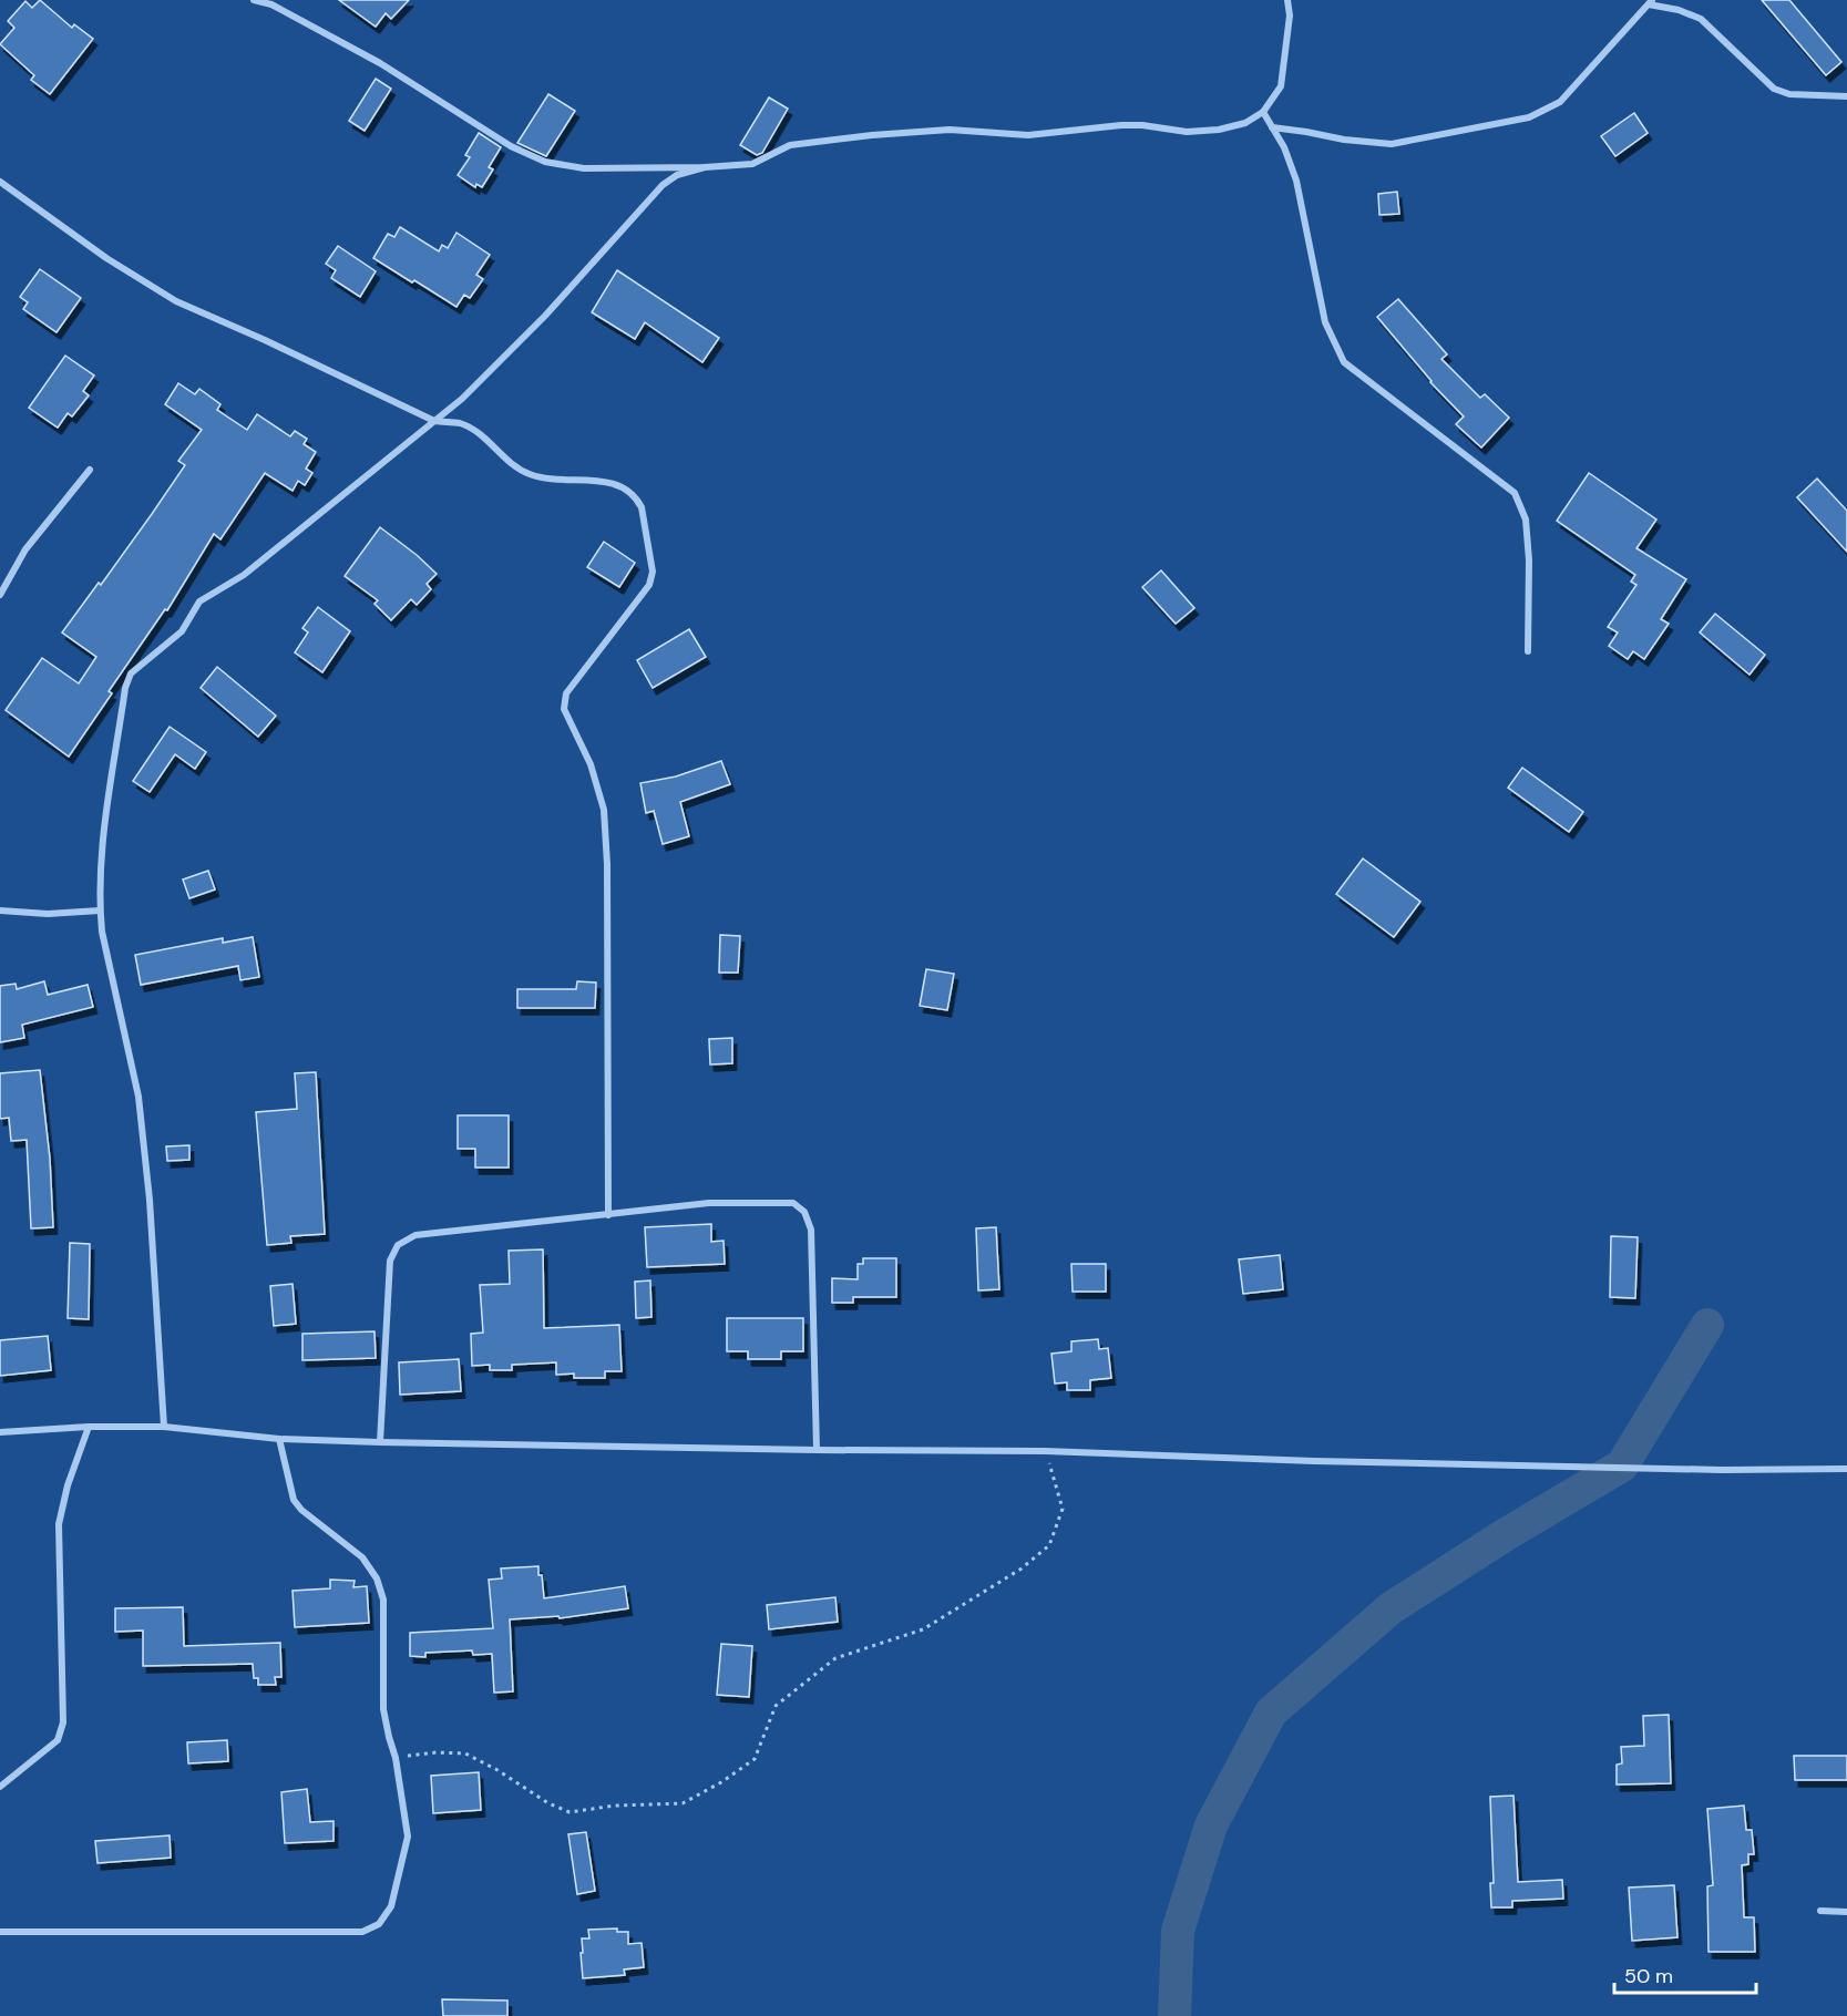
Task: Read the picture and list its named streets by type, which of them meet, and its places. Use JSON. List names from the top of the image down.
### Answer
{
  "scale_bar": "50 m"
}
